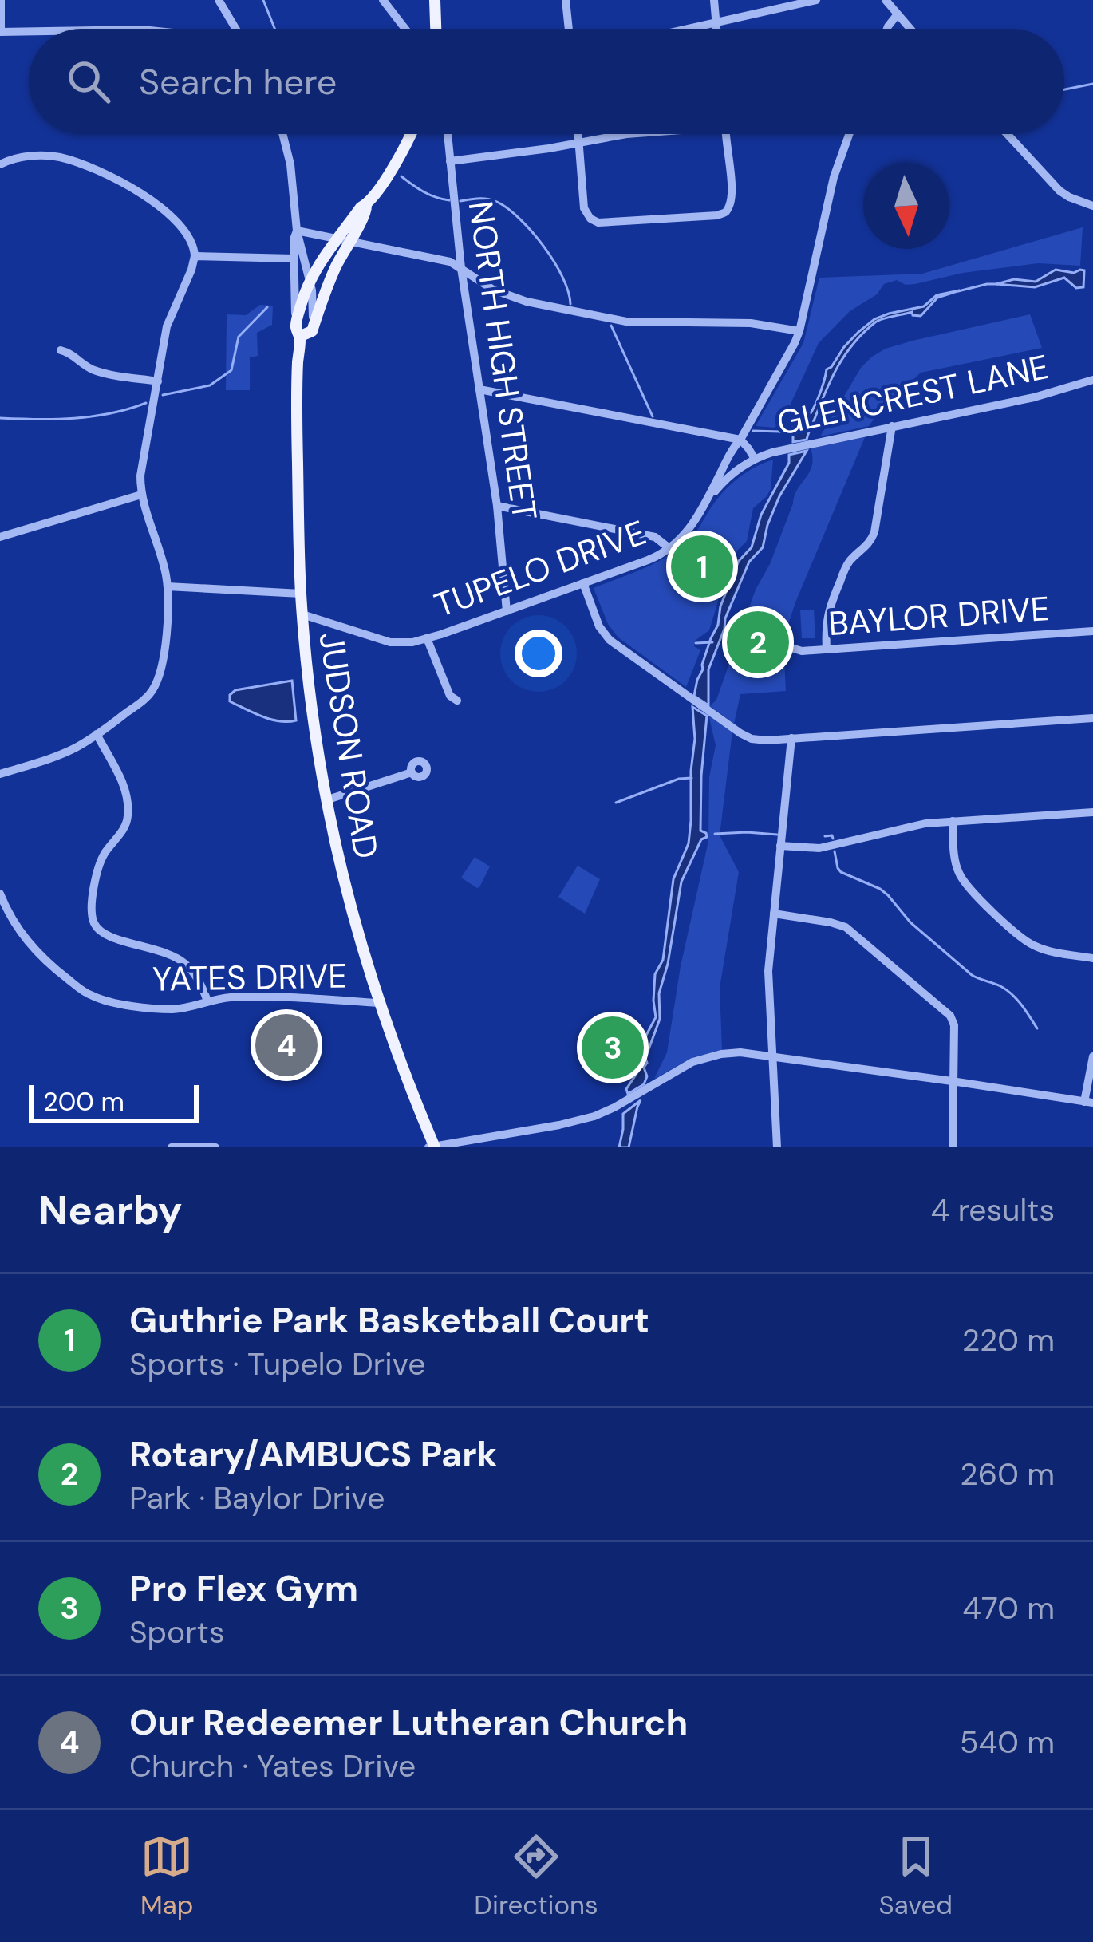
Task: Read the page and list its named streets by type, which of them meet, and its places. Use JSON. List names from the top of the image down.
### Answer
{
  "streets": {
    "main road": ["JUDSON ROAD"],
    "street": [
      "NORTH HIGH STREET",
      "GLENCREST LANE",
      "TUPELO DRIVE",
      "BAYLOR DRIVE",
      "YATES DRIVE"
    ]
  },
  "crossings": [
    ["NORTH HIGH STREET", "TUPELO DRIVE"],
    ["GLENCREST LANE", "TUPELO DRIVE"],
    ["TUPELO DRIVE", "JUDSON ROAD"],
    ["JUDSON ROAD", "YATES DRIVE"]
  ],
  "scale_bar": "200 m",
  "north": "bottom",
  "page": {
    "search": "Search here",
    "pins": [
      "1",
      "2",
      "4",
      "3"
    ],
    "scale": "200 m",
    "heading": ["Nearby", "4 results"],
    "list": [
      {
        "mark": "1",
        "name": "Guthrie Park Basketball Court",
        "note": "Sports · Tupelo Drive",
        "value": "220 m"
      },
      {
        "mark": "2",
        "name": "Rotary/AMBUCS Park",
        "note": "Park · Baylor Drive",
        "value": "260 m"
      },
      {
        "mark": "3",
        "name": "Pro Flex Gym",
        "note": "Sports",
        "value": "470 m"
      },
      {
        "mark": "4",
        "name": "Our Redeemer Lutheran Church",
        "note": "Church · Yates Drive",
        "value": "540 m"
      }
    ],
    "nav": ["Map", "Directions", "Saved"]
  }
}
